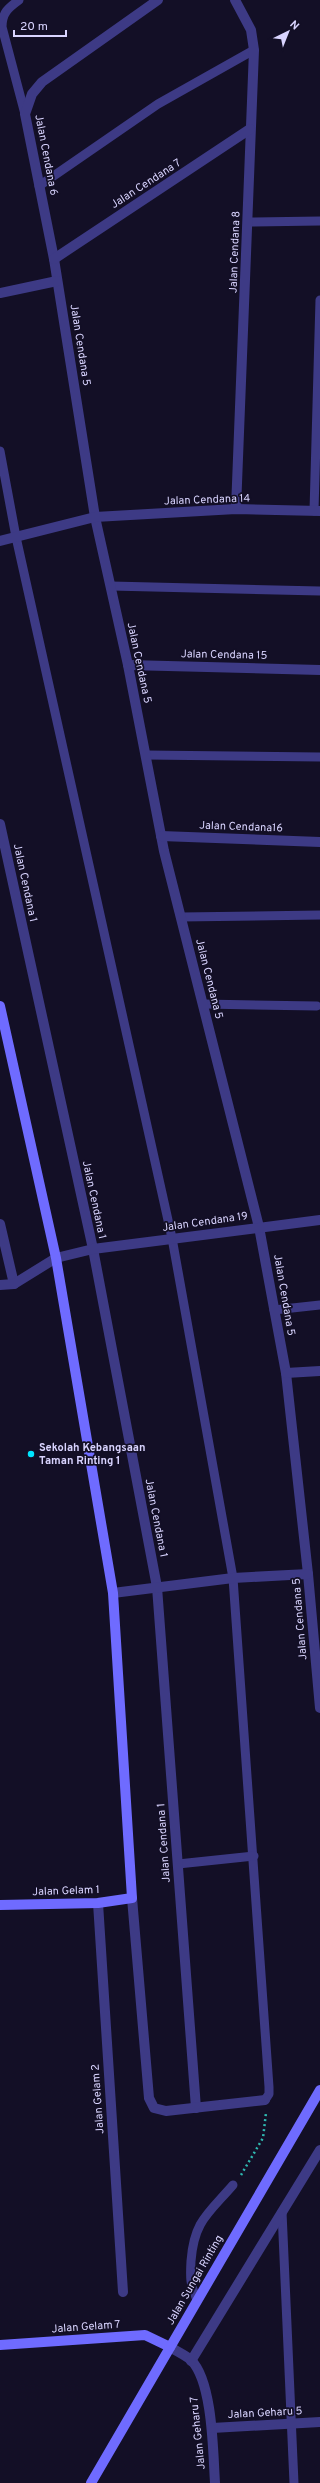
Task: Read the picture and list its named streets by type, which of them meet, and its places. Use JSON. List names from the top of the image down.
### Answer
{
  "streets": {
    "street": [
      "Jalan Cendana 6",
      "Jalan Cendana 7",
      "Jalan Cendana 8",
      "Jalan Cendana 5",
      "Jalan Cendana 14",
      "Jalan Cendana 15",
      "Jalan Cendana16",
      "Jalan Cendana 1",
      "Jalan Cendana 19",
      "Jalan Gelam 1",
      "Jalan Gelam 2",
      "Jalan Sungai Rinting",
      "Jalan Gelam 7",
      "Jalan Geharu 5",
      "Jalan Geharu 7"
    ]
  },
  "crossings": [
    ["Jalan Cendana 6", "Jalan Cendana 7"],
    ["Jalan Cendana 6", "Jalan Cendana 5"],
    ["Jalan Cendana 7", "Jalan Cendana 8"],
    ["Jalan Cendana 7", "Jalan Cendana 5"],
    ["Jalan Cendana 8", "Jalan Cendana 14"],
    ["Jalan Cendana 5", "Jalan Cendana 14"],
    ["Jalan Cendana 5", "Jalan Cendana 15"],
    ["Jalan Cendana 5", "Jalan Cendana16"],
    ["Jalan Cendana 5", "Jalan Cendana 19"],
    ["Jalan Cendana 1", "Jalan Cendana 19"],
    ["Jalan Gelam 1", "Jalan Gelam 2"],
    ["Jalan Sungai Rinting", "Jalan Gelam 7"],
    ["Jalan Sungai Rinting", "Jalan Geharu 7"],
    ["Jalan Gelam 7", "Jalan Geharu 7"],
    ["Jalan Geharu 5", "Jalan Geharu 7"]
  ],
  "places": ["Sekolah Kebangsaan Taman Rinting 1"],
  "scale_bar": "20 m",
  "north": "top right"
}
